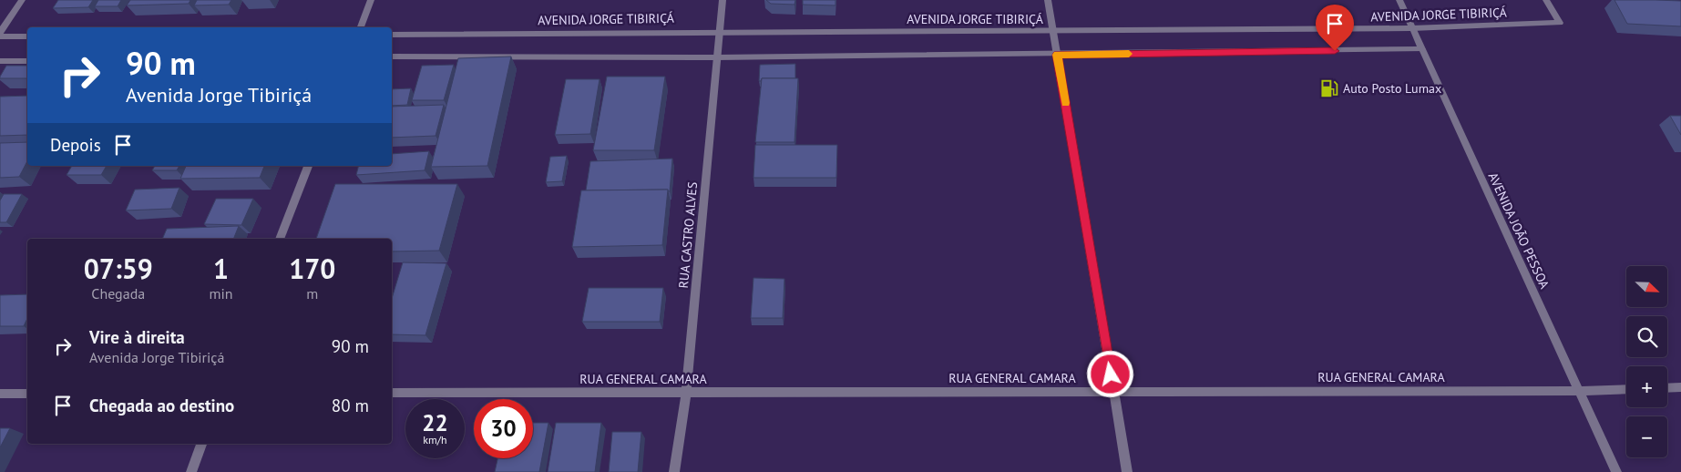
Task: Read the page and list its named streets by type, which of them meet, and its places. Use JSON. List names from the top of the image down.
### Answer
{
  "streets": {
    "street": [
      "AVENIDA JORGE TIBIRIÇÁ",
      "AVENIDA JOÃO PESSOA",
      "RUA CASTRO ALVES",
      "RUA GENERAL CAMARA"
    ]
  },
  "crossings": [
    ["AVENIDA JORGE TIBIRIÇÁ", "AVENIDA JOÃO PESSOA"],
    ["AVENIDA JORGE TIBIRIÇÁ", "RUA CASTRO ALVES"],
    ["AVENIDA JOÃO PESSOA", "RUA GENERAL CAMARA"],
    ["RUA CASTRO ALVES", "RUA GENERAL CAMARA"]
  ],
  "places": {
    "fuel station": ["Auto Posto Lumax"]
  },
  "north": "bottom right",
  "page": {
    "turn": ["90 m", "Avenida Jorge Tibiriçá"],
    "then": "Depois",
    "eta": [
      "07:59",
      "Chegada",
      "1",
      "min",
      "170",
      "m"
    ],
    "map_buttons": ["+", "−"],
    "list": [
      {
        "name": "Vire à direita",
        "note": "Avenida Jorge Tibiriçá",
        "value": "90 m"
      },
      {
        "name": "Chegada ao destino",
        "value": "80 m"
      }
    ],
    "speed": "22 km/h",
    "limit": "30"
  }
}
